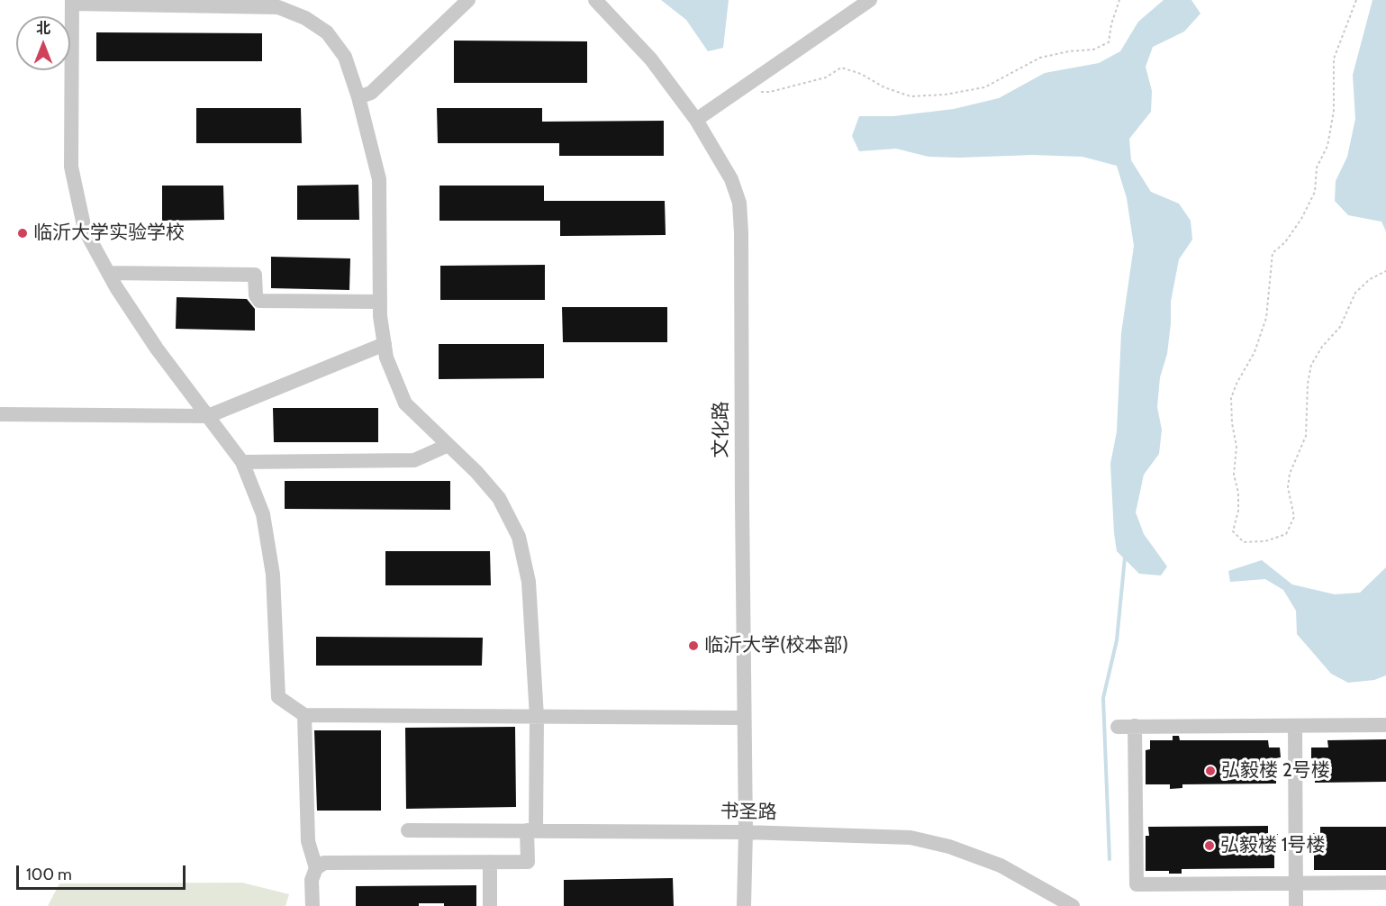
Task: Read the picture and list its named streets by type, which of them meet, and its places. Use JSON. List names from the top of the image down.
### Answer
{
  "streets": {
    "street": ["文化路", "书圣路"]
  },
  "crossings": [
    ["文化路", "书圣路"]
  ],
  "places": [
    "临沂大学实验学校",
    "临沂大学(校本部)",
    "弘毅楼 2号楼",
    "弘毅楼 1号楼"
  ],
  "scale_bar": "100 m",
  "north": "top"
}
